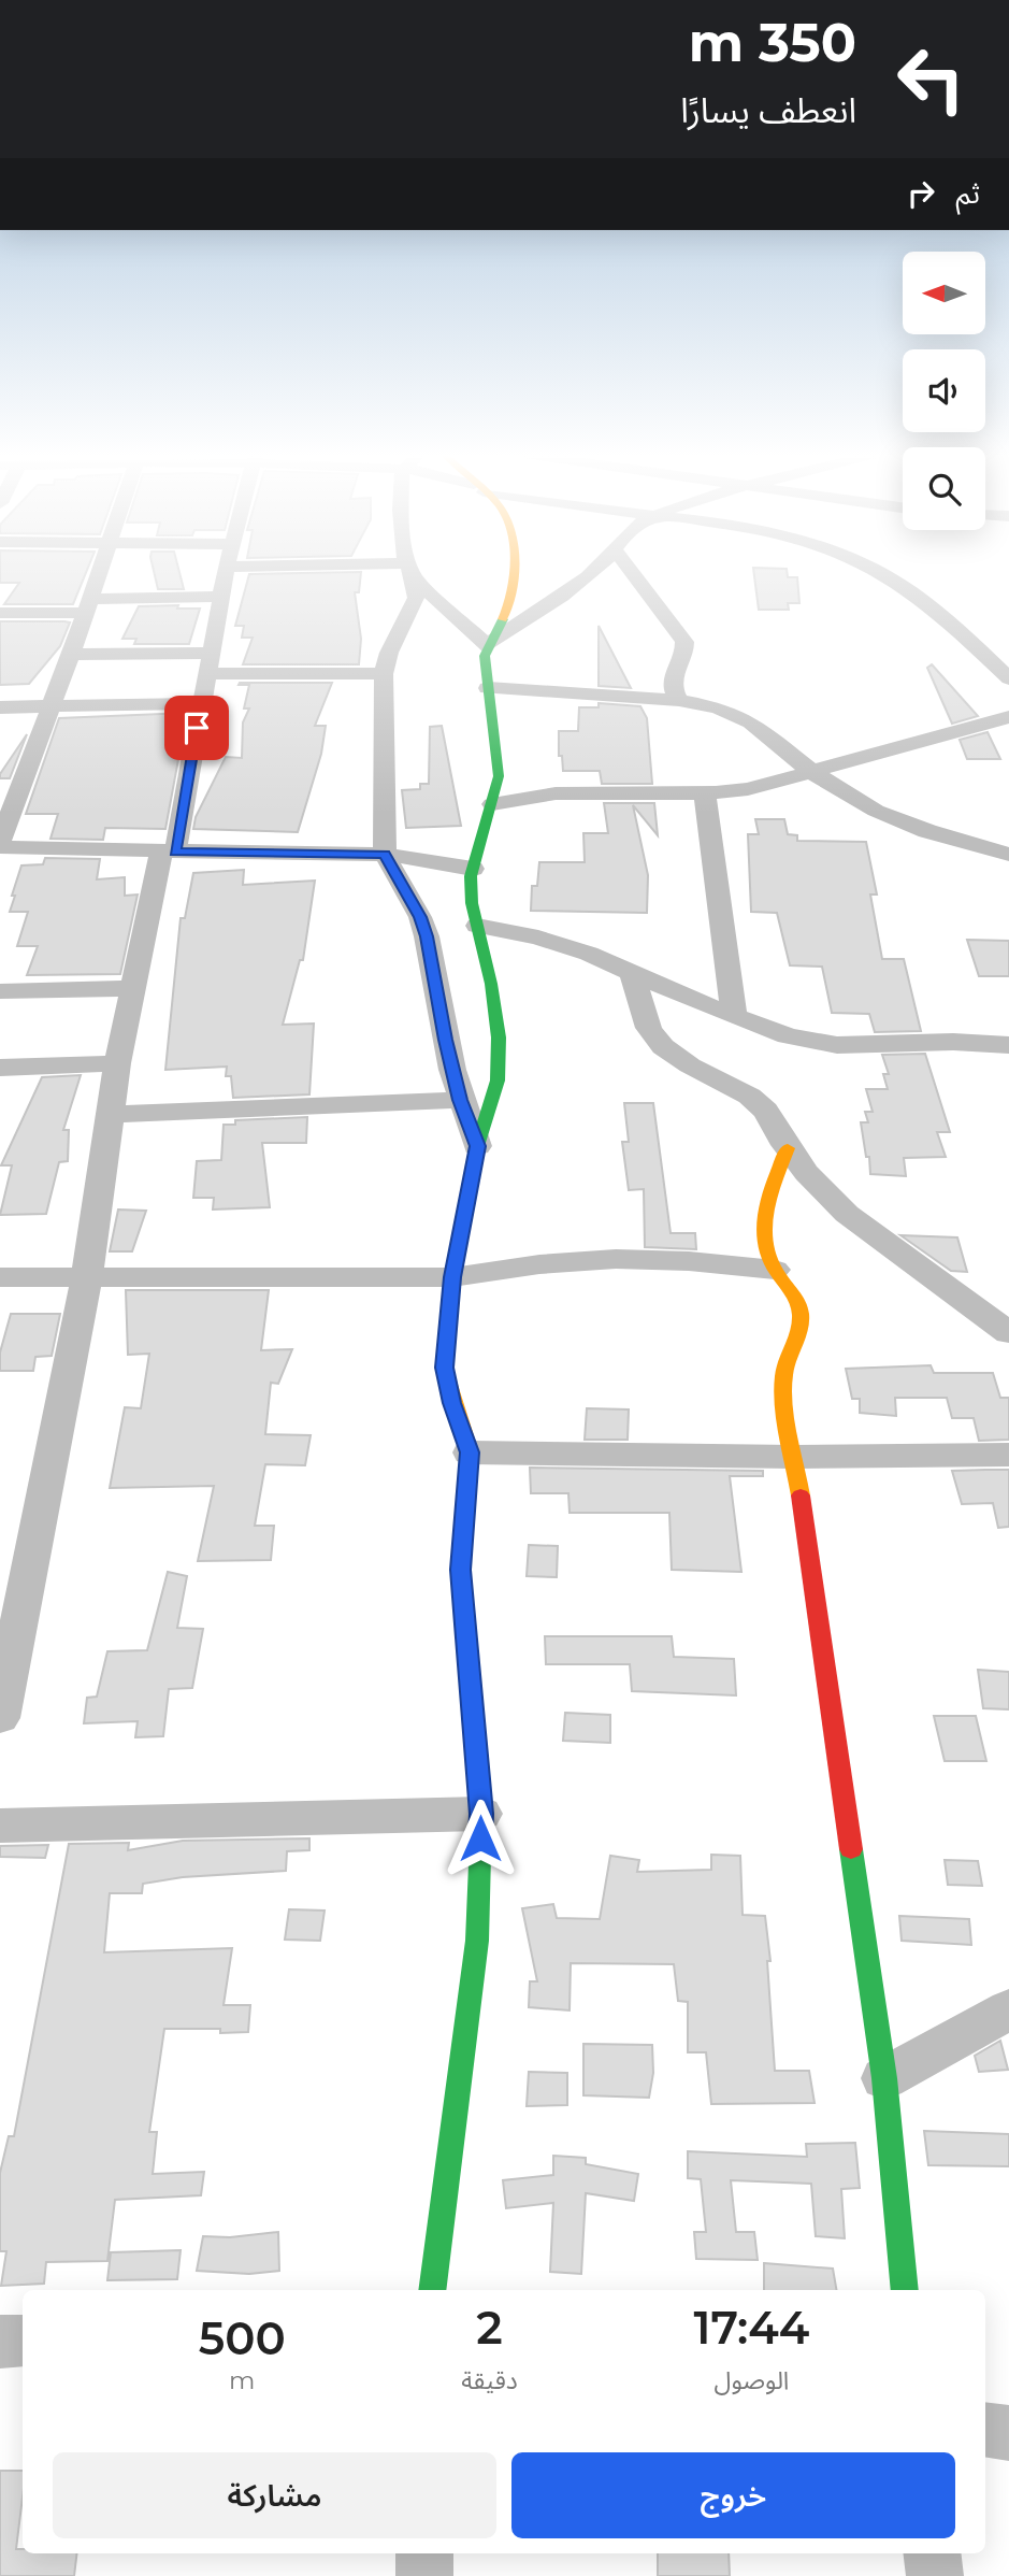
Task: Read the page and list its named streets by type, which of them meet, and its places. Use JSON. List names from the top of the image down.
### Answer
{
  "north": "left",
  "page": {
    "turn": ["350 m", "انعطف يسارًا"],
    "then": "ثم",
    "eta": [
      "17:44",
      "الوصول",
      "2",
      "دقيقة",
      "500",
      "m"
    ],
    "buttons": ["خروج", "مشاركة"]
  }
}
